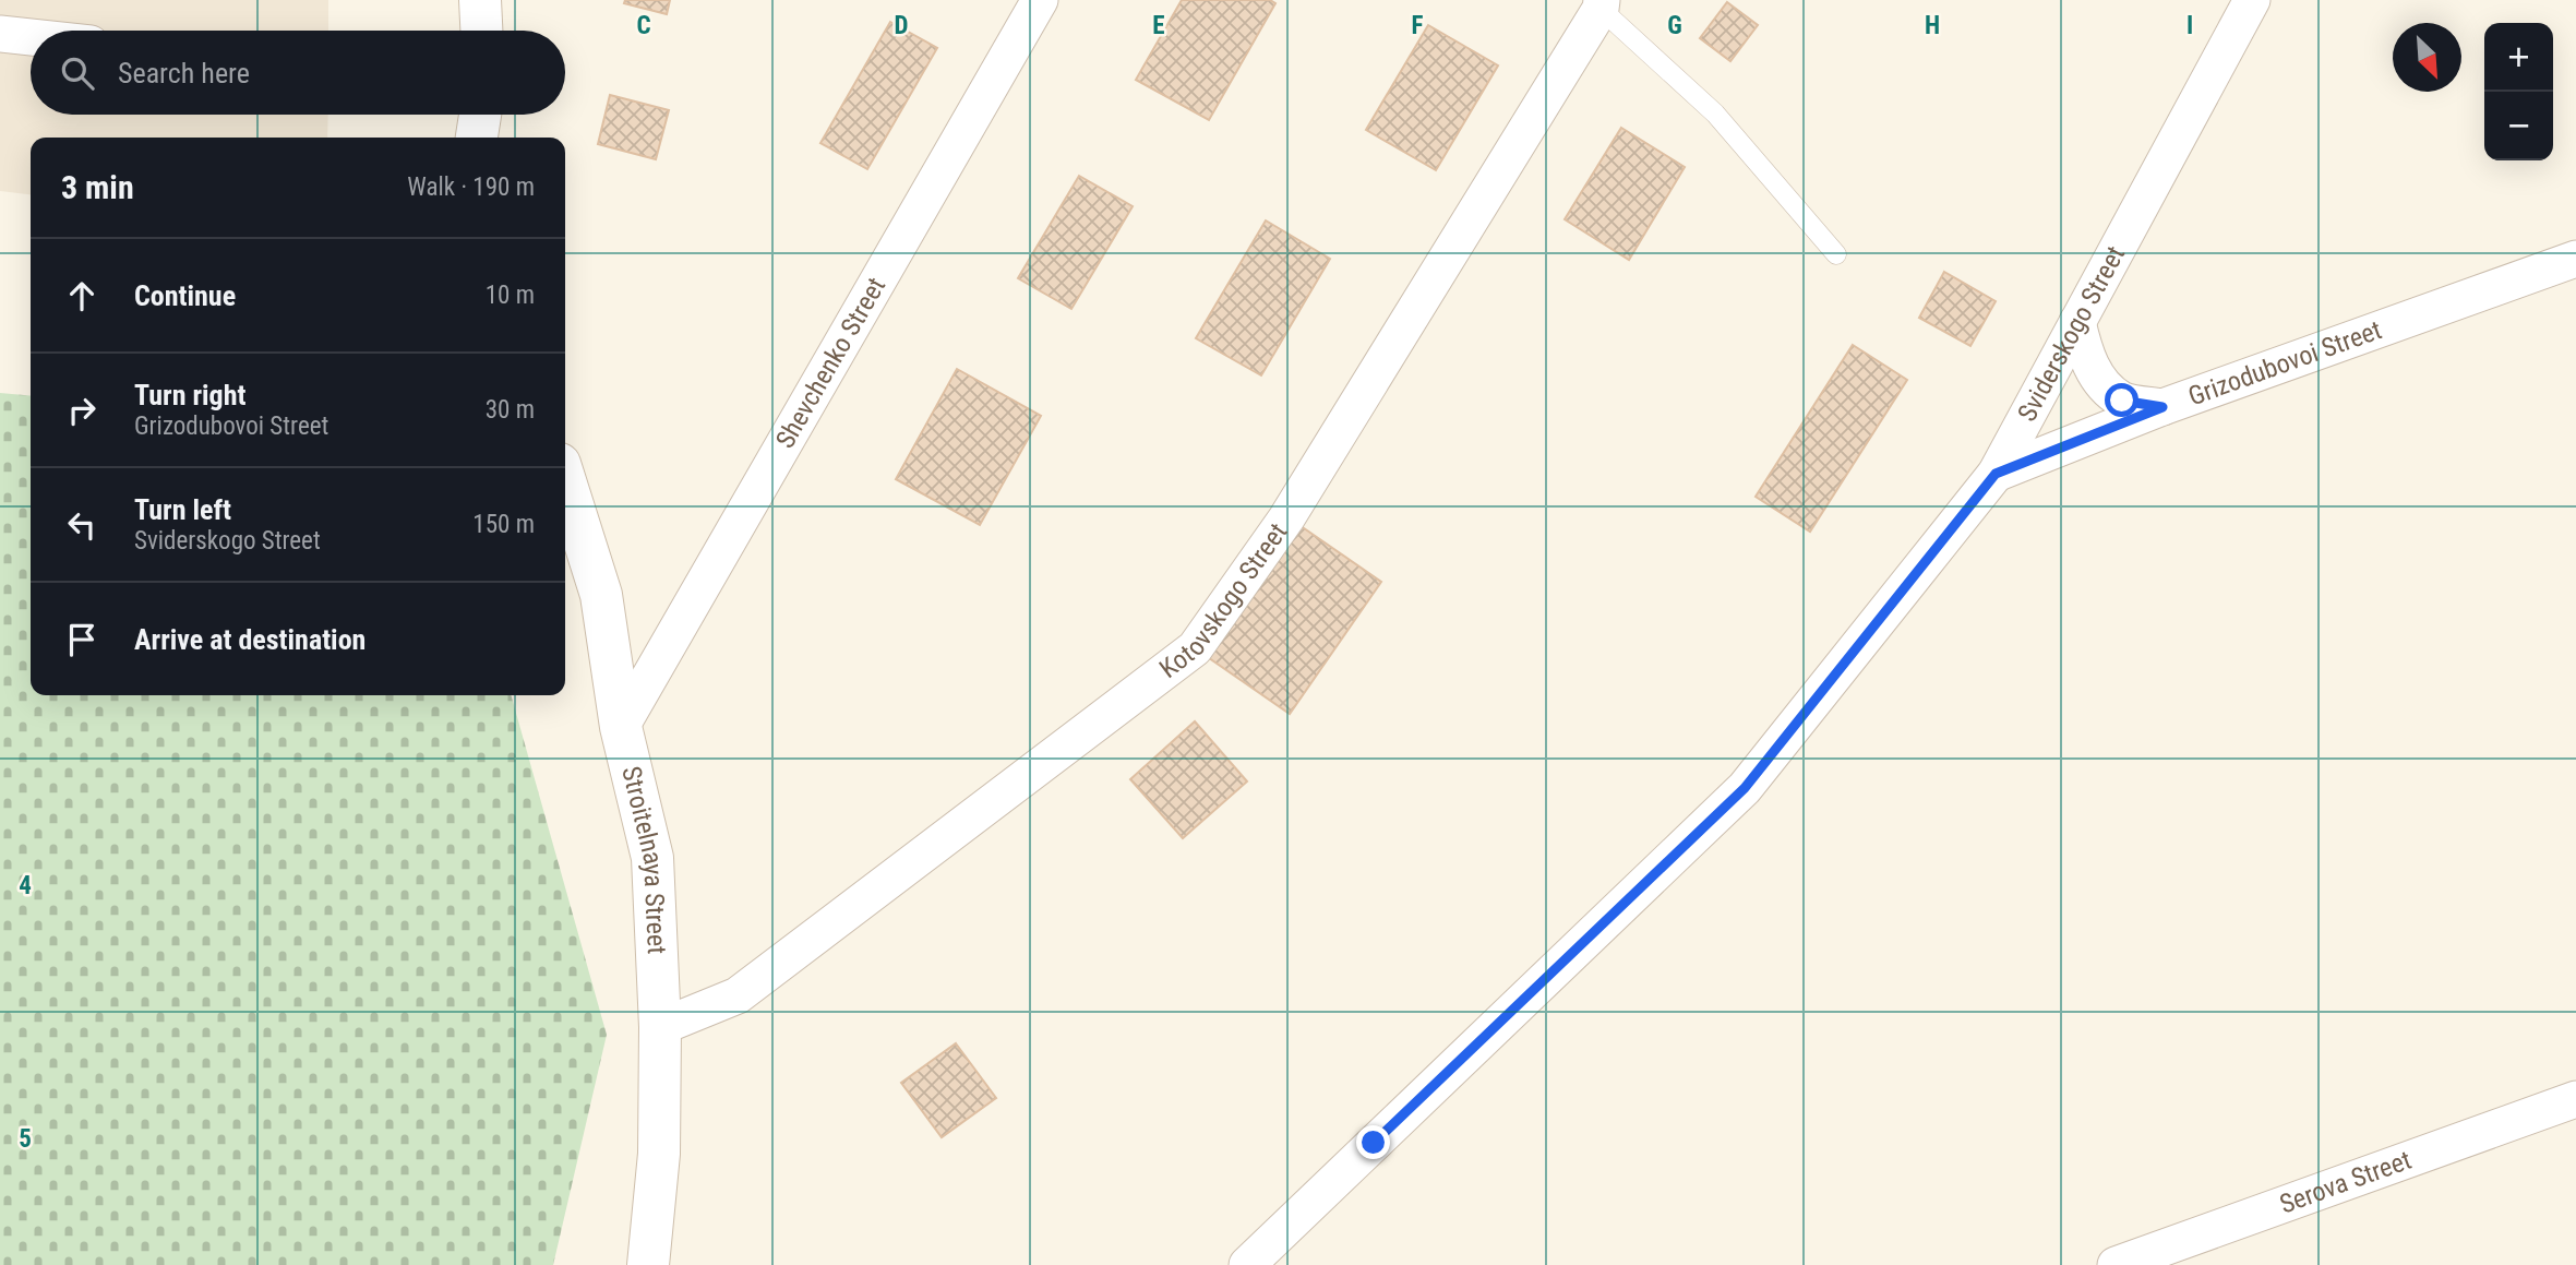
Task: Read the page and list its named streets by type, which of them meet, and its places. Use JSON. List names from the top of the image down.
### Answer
{
  "streets": {
    "main road": ["Stroitelnaya Street"],
    "street": [
      "Sviderskogo Street",
      "Shevchenko Street",
      "Grizodubovoi Street",
      "Kotovskogo Street",
      "Serova Street"
    ]
  },
  "crossings": [
    ["Sviderskogo Street", "Grizodubovoi Street"],
    ["Shevchenko Street", "Stroitelnaya Street"],
    ["Kotovskogo Street", "Stroitelnaya Street"]
  ],
  "north": "bottom right",
  "page": {
    "map_buttons": ["+", "−"],
    "search": "Search here",
    "heading": ["3 min", "Walk · 190 m"],
    "list": [
      ["Continue", "10 m"],
      ["Turn right", "Grizodubovoi Street", "30 m"],
      ["Turn left", "Sviderskogo Street", "150 m"],
      "Arrive at destination"
    ]
  },
  "grid": {
    "columns": [
      "C",
      "D",
      "E",
      "F",
      "G",
      "H",
      "I"
    ],
    "rows": ["4", "5"]
  }
}
